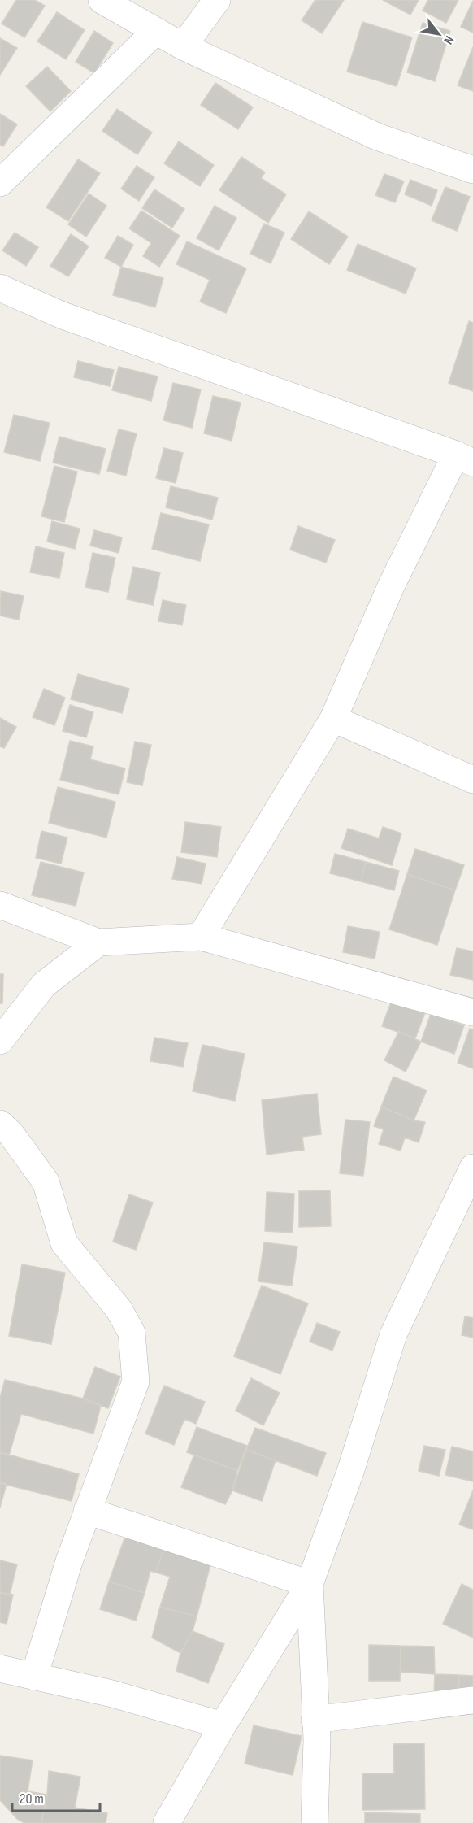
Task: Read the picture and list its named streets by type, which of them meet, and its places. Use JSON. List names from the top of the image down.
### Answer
{
  "scale_bar": "20 m",
  "north": "bottom right"
}
